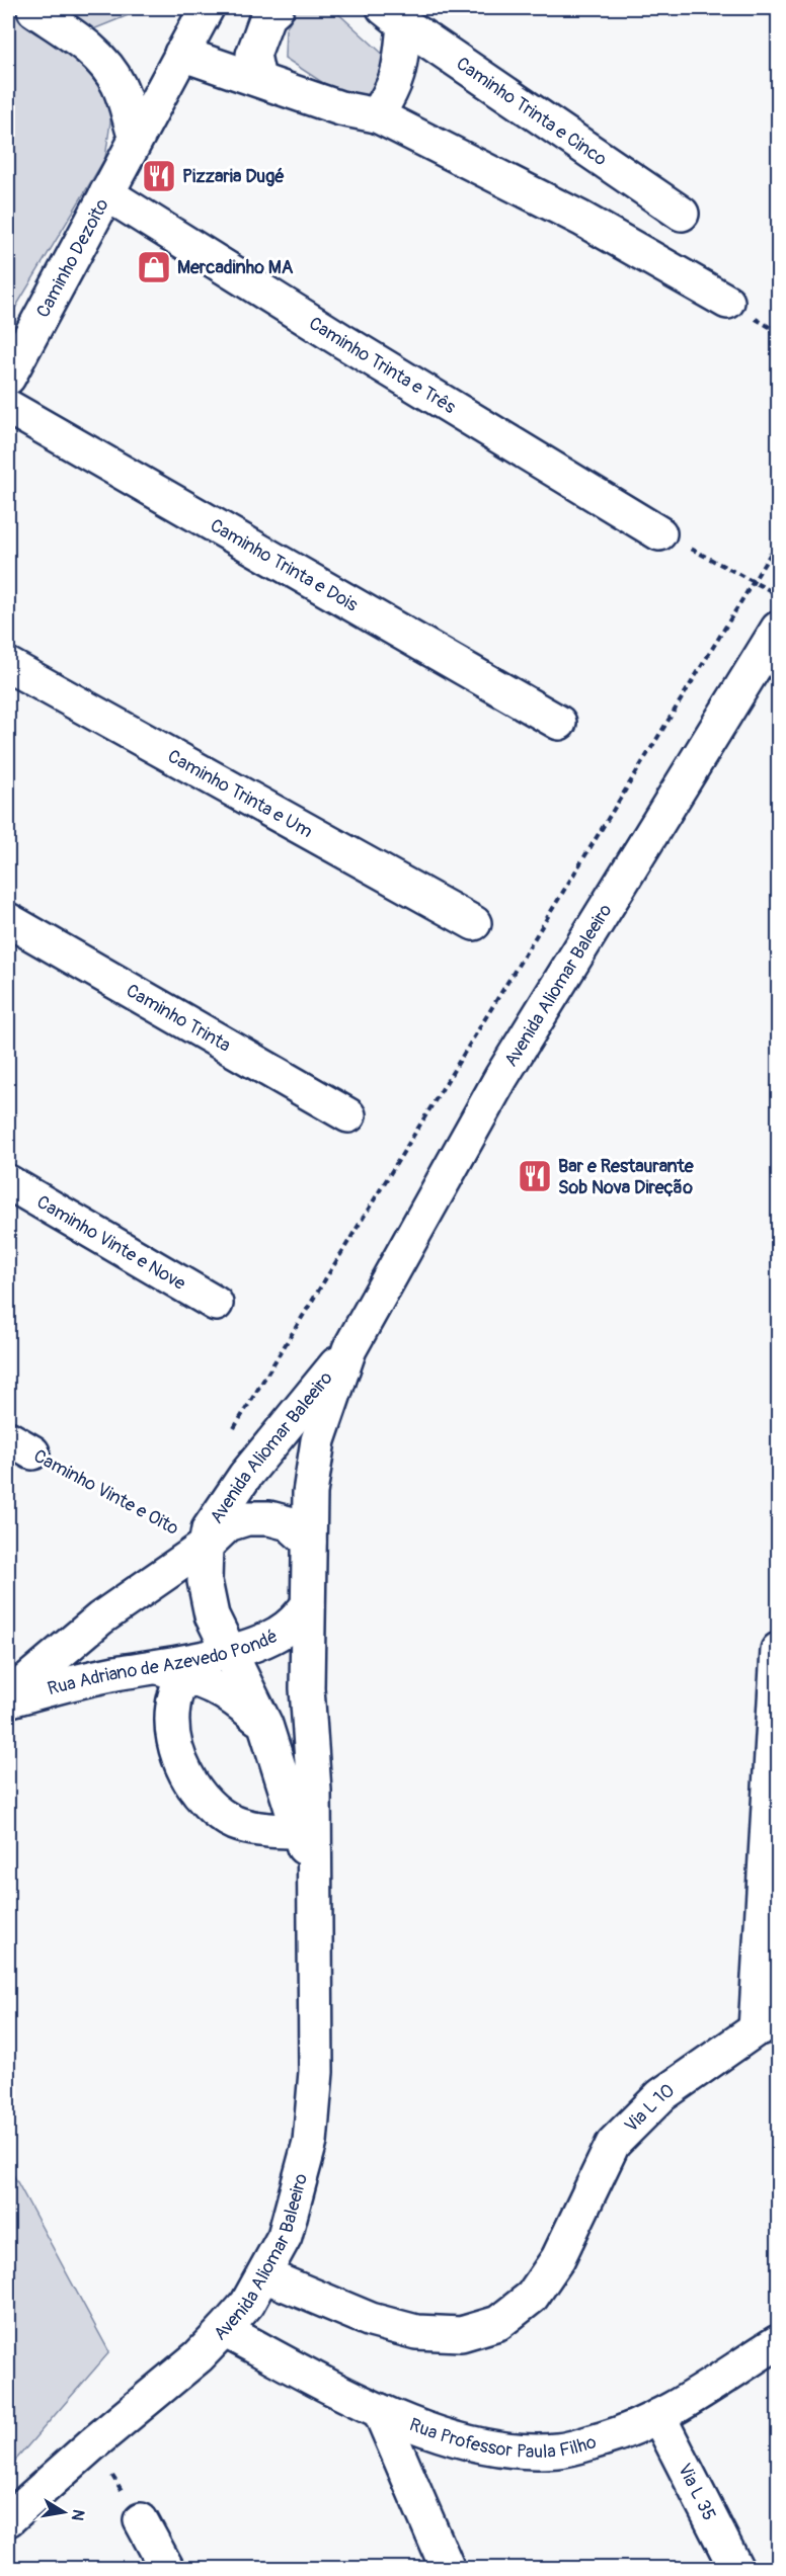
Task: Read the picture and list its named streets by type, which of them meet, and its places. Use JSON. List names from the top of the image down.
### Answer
{
  "streets": {
    "street": [
      "Caminho Trinta e Cinco",
      "Caminho Dezoito",
      "Caminho Trinta e Três",
      "Caminho Trinta e Dois",
      "Caminho Trinta e Um",
      "Avenida Aliomar Baleeiro",
      "Caminho Trinta",
      "Caminho Vinte e Nove",
      "Rua Adriano de Azevedo Pondé",
      "Via L 10",
      "Rua Professor Paula Filho",
      "Via L 35"
    ],
    "path": ["Caminho Vinte e Oito"]
  },
  "crossings": [
    ["Caminho Dezoito", "Caminho Trinta e Três"],
    ["Avenida Aliomar Baleeiro", "Caminho Vinte e Oito"],
    ["Avenida Aliomar Baleeiro", "Rua Adriano de Azevedo Pondé"],
    ["Avenida Aliomar Baleeiro", "Via L 10"],
    ["Avenida Aliomar Baleeiro", "Rua Professor Paula Filho"],
    ["Caminho Vinte e Oito", "Rua Adriano de Azevedo Pondé"],
    ["Rua Professor Paula Filho", "Via L 35"]
  ],
  "places": {
    "restaurant": ["Pizzaria Dugé", "Bar e Restaurante Sob Nova Direção"],
    "shop": ["Mercadinho MA"]
  },
  "north": "right"
}
